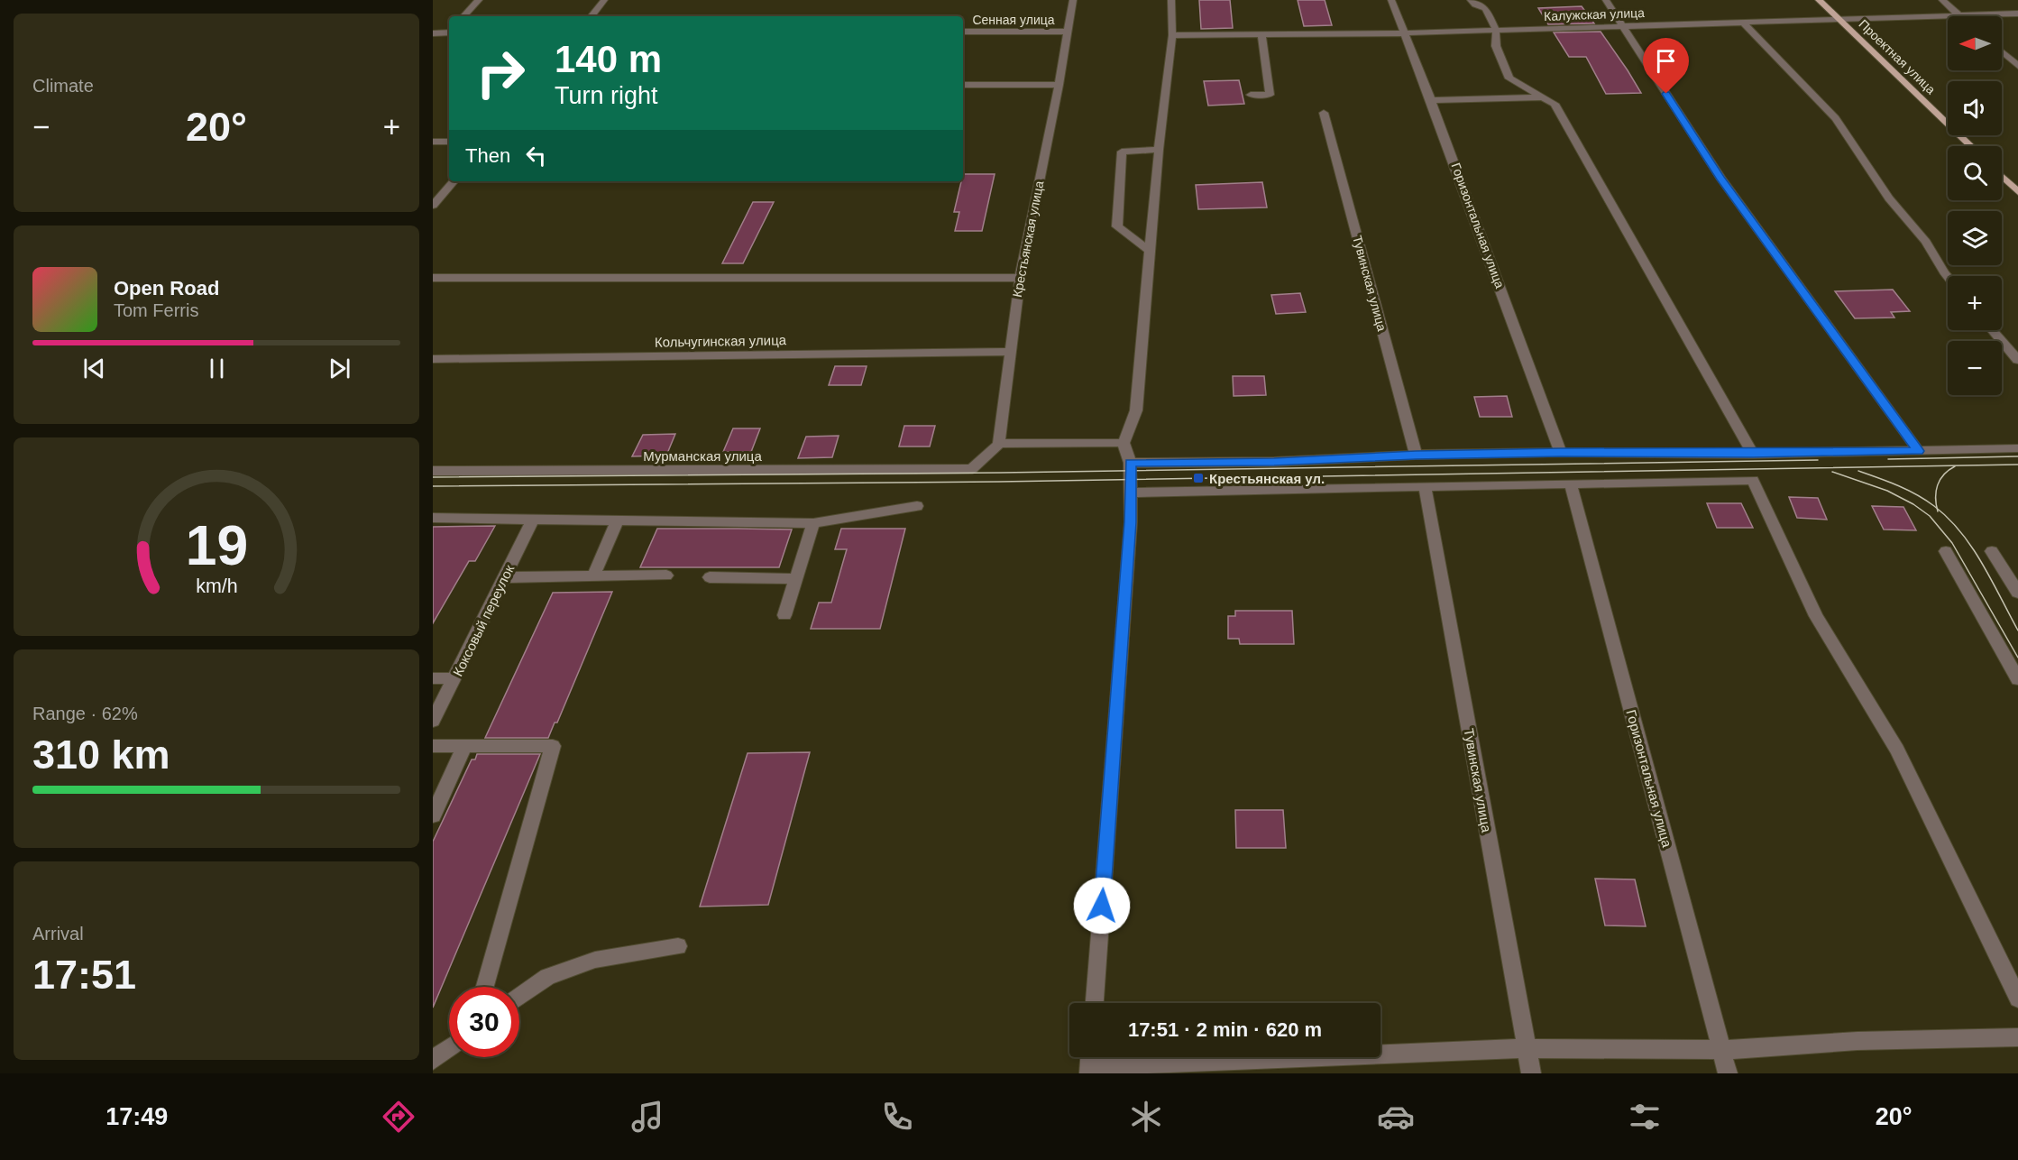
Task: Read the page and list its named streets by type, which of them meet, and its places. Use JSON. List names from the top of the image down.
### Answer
{
  "streets": {
    "main road": ["Проектная улица"],
    "street": [
      "Калужская улица",
      "Сенная улица",
      "Горизонтальная улица",
      "Крестьянская улица",
      "Тувинская улица",
      "Кольчугинская улица",
      "Мурманская улица",
      "Коксовый переулок"
    ]
  },
  "crossings": [
    ["Калужская улица", "Проектная улица"],
    ["Калужская улица", "Горизонтальная улица"],
    ["Сенная улица", "Крестьянская улица"],
    ["Крестьянская улица", "Кольчугинская улица"],
    ["Крестьянская улица", "Мурманская улица"]
  ],
  "places": {
    "transit": ["Крестьянская ул."]
  },
  "north": "left",
  "page": {
    "tile": [
      "Climate",
      ["Range · 62%", "310 km"],
      ["Arrival", "17:51"]
    ],
    "map_buttons": ["+", "−"],
    "turn": ["140 m", "Turn right"],
    "heat": ["−", "20°", "+"],
    "then": "Then",
    "song": ["Open Road", "Tom Ferris"],
    "limit": "30",
    "trip": "17:51 · 2 min · 620 m",
    "tabs": ["17:49", "20°"],
    "gauge": ["19", "km/h"]
  }
}
